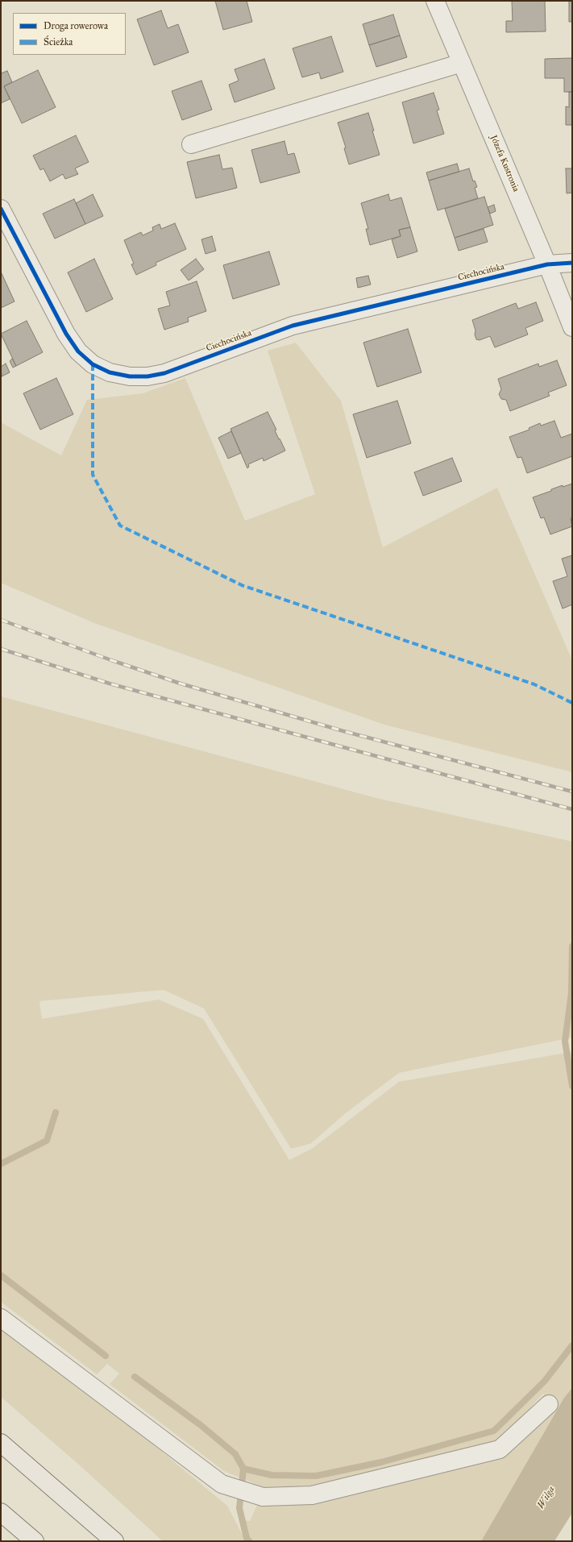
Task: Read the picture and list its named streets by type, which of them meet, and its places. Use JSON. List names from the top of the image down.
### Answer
{
  "streets": {
    "street": ["Józefa Kustronia", "Ciechocińska"]
  },
  "crossings": [
    ["Józefa Kustronia", "Ciechocińska"]
  ],
  "water": ["Wilga"],
  "legend": ["Droga rowerowa", "Ścieżka"]
}
